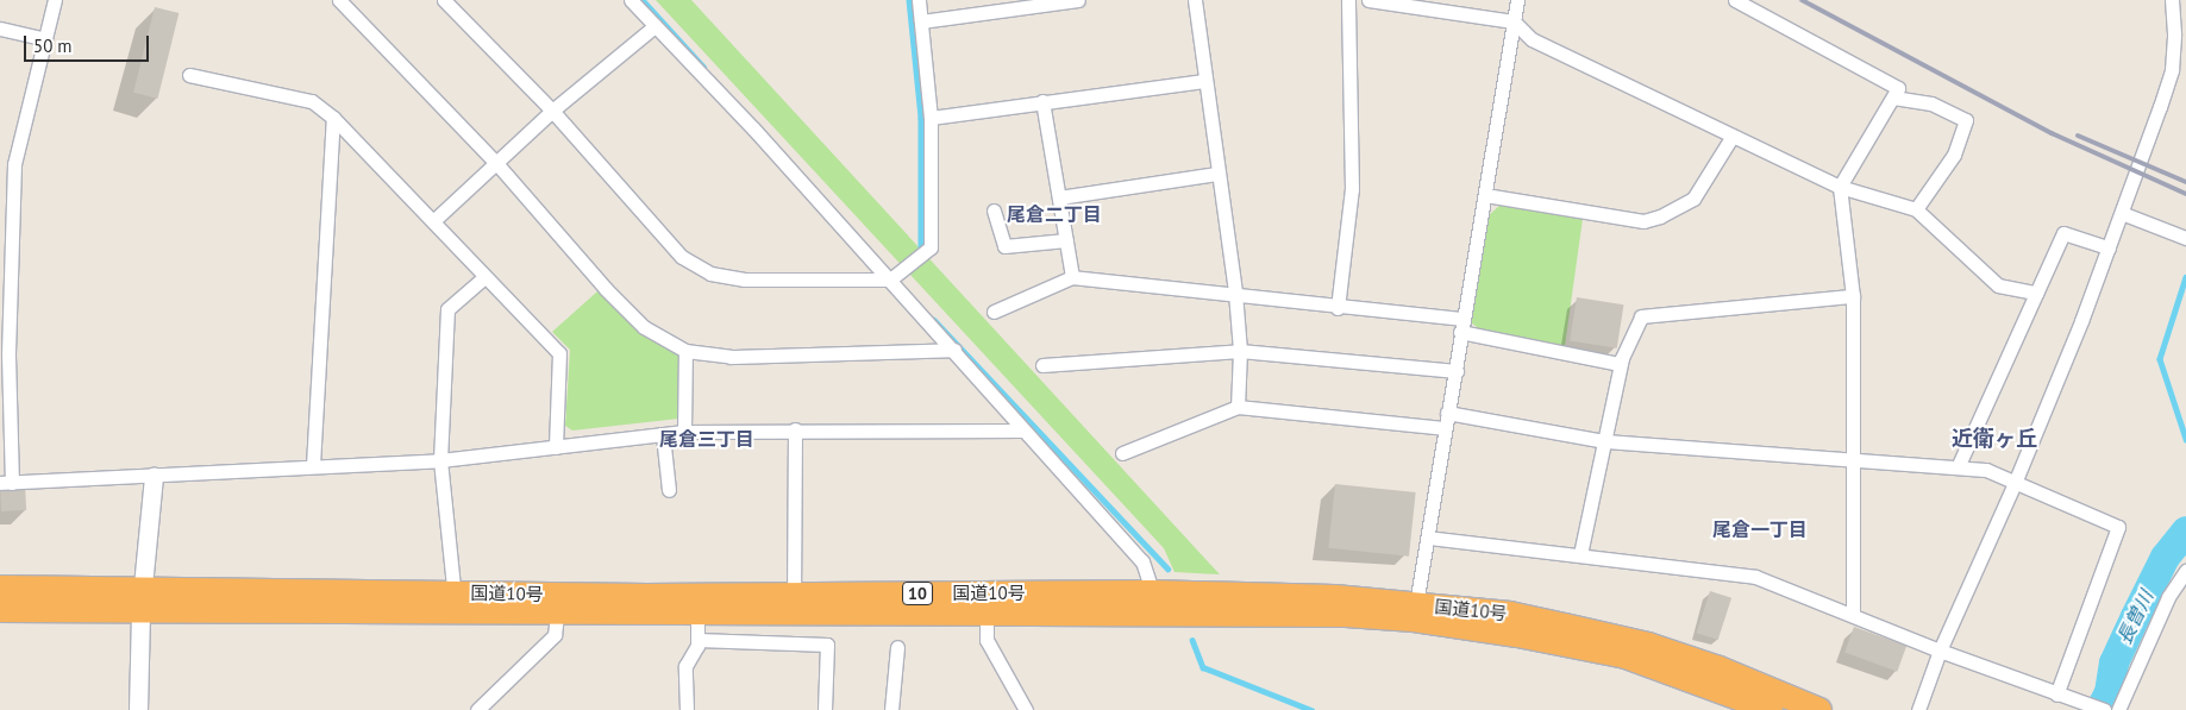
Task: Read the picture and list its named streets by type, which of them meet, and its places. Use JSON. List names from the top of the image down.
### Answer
{
  "streets": {
    "highway": ["国道10号", "10"]
  },
  "districts": [
    "尾倉二丁目",
    "尾倉三丁目",
    "近衛ヶ丘",
    "尾倉一丁目"
  ],
  "water": ["長曽川"],
  "scale_bar": "50 m"
}
